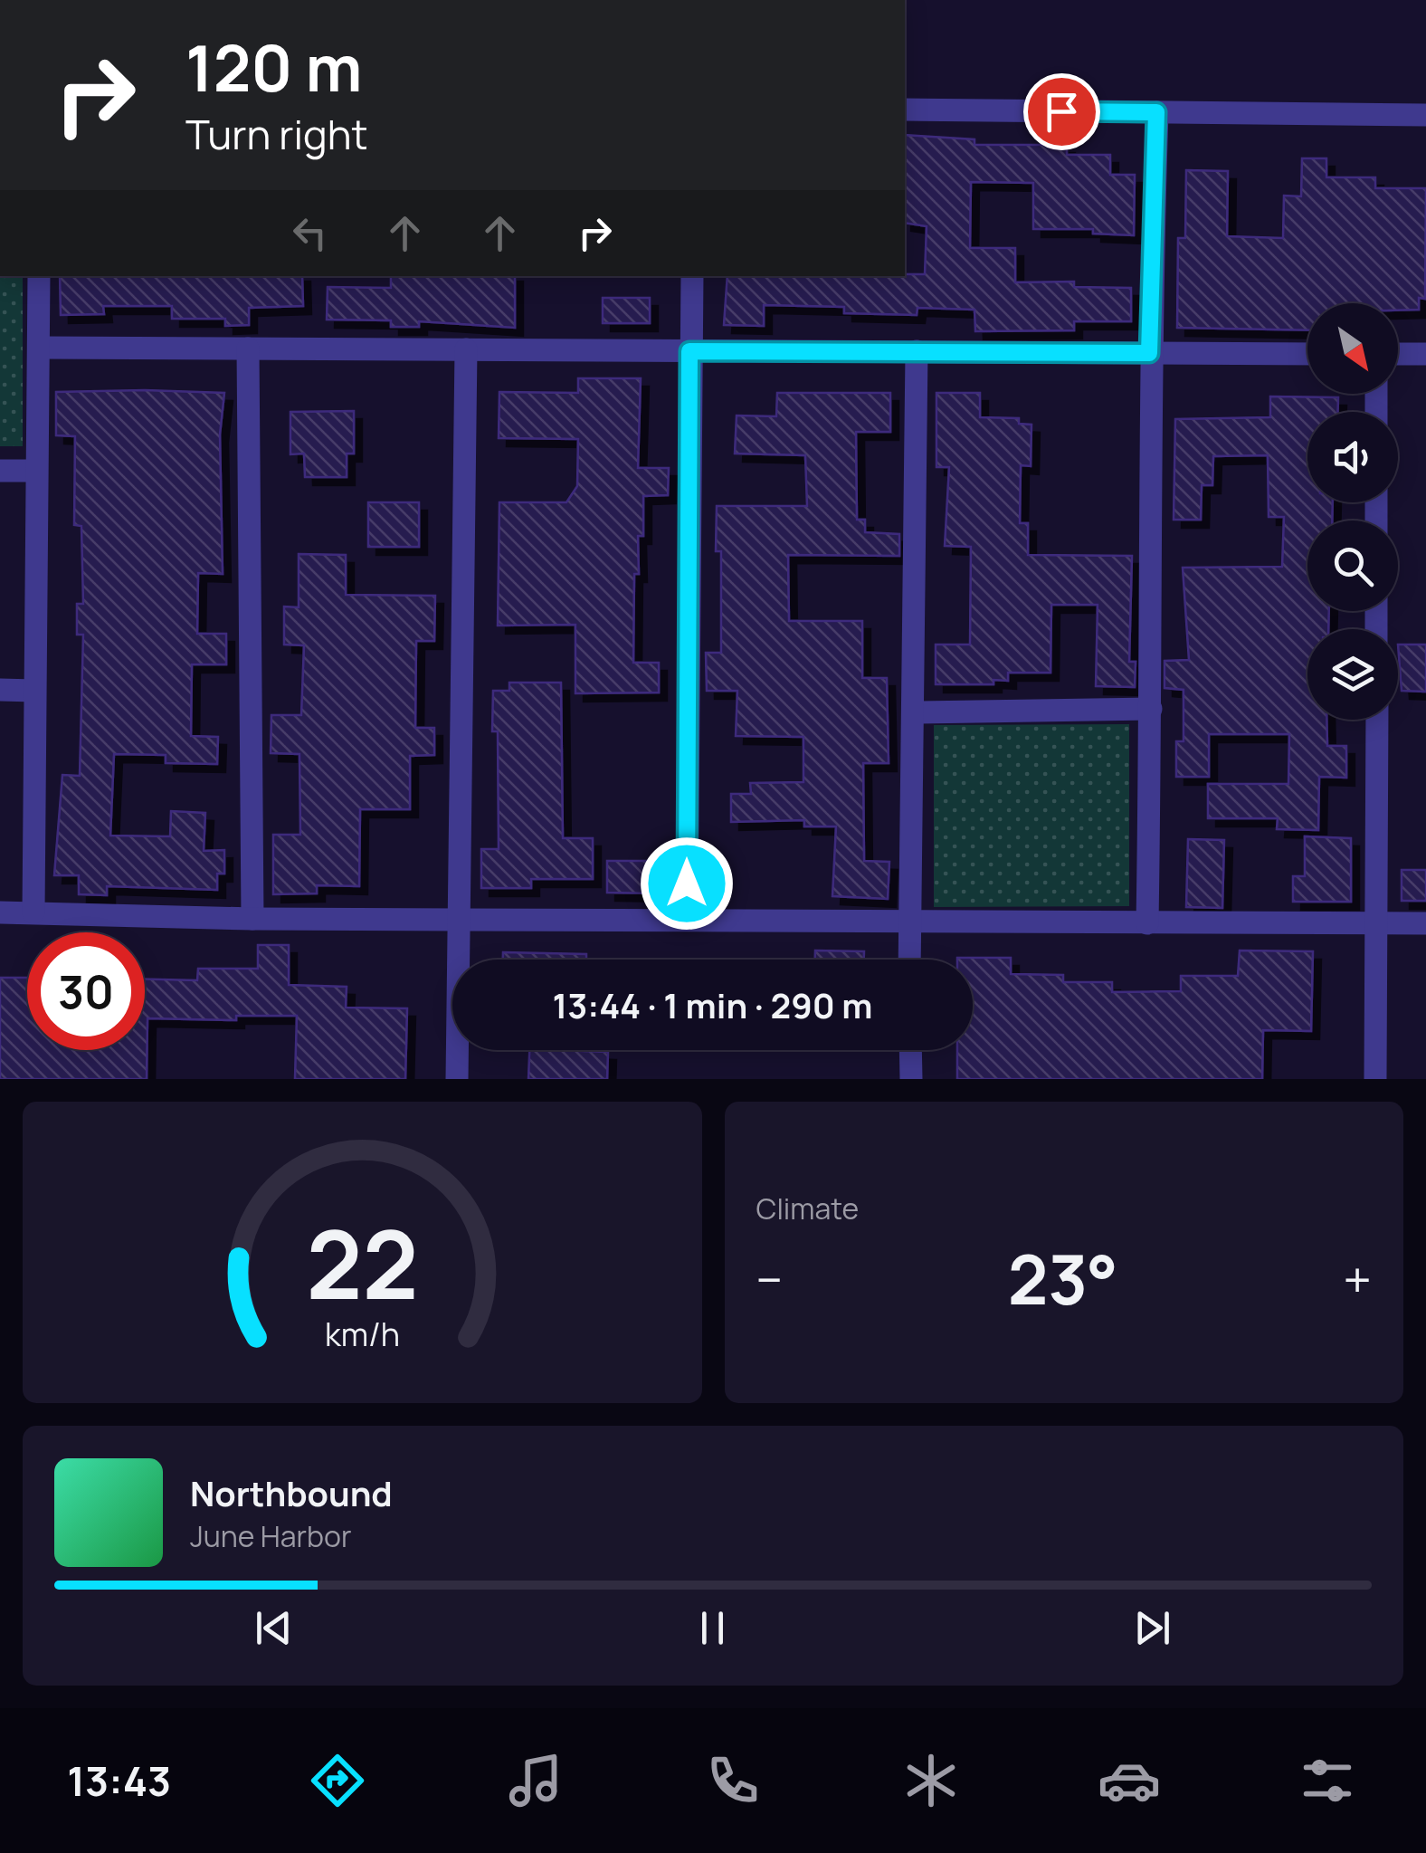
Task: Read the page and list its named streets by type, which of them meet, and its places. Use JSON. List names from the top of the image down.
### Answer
{
  "north": "bottom right",
  "page": {
    "turn": ["120 m", "Turn right"],
    "limit": "30",
    "trip": "13:44 · 1 min · 290 m",
    "tile": "Climate",
    "heat": ["−", "23°", "+"],
    "song": ["Northbound", "June Harbor"],
    "tabs": "13:43",
    "gauge": ["22", "km/h"]
  }
}
